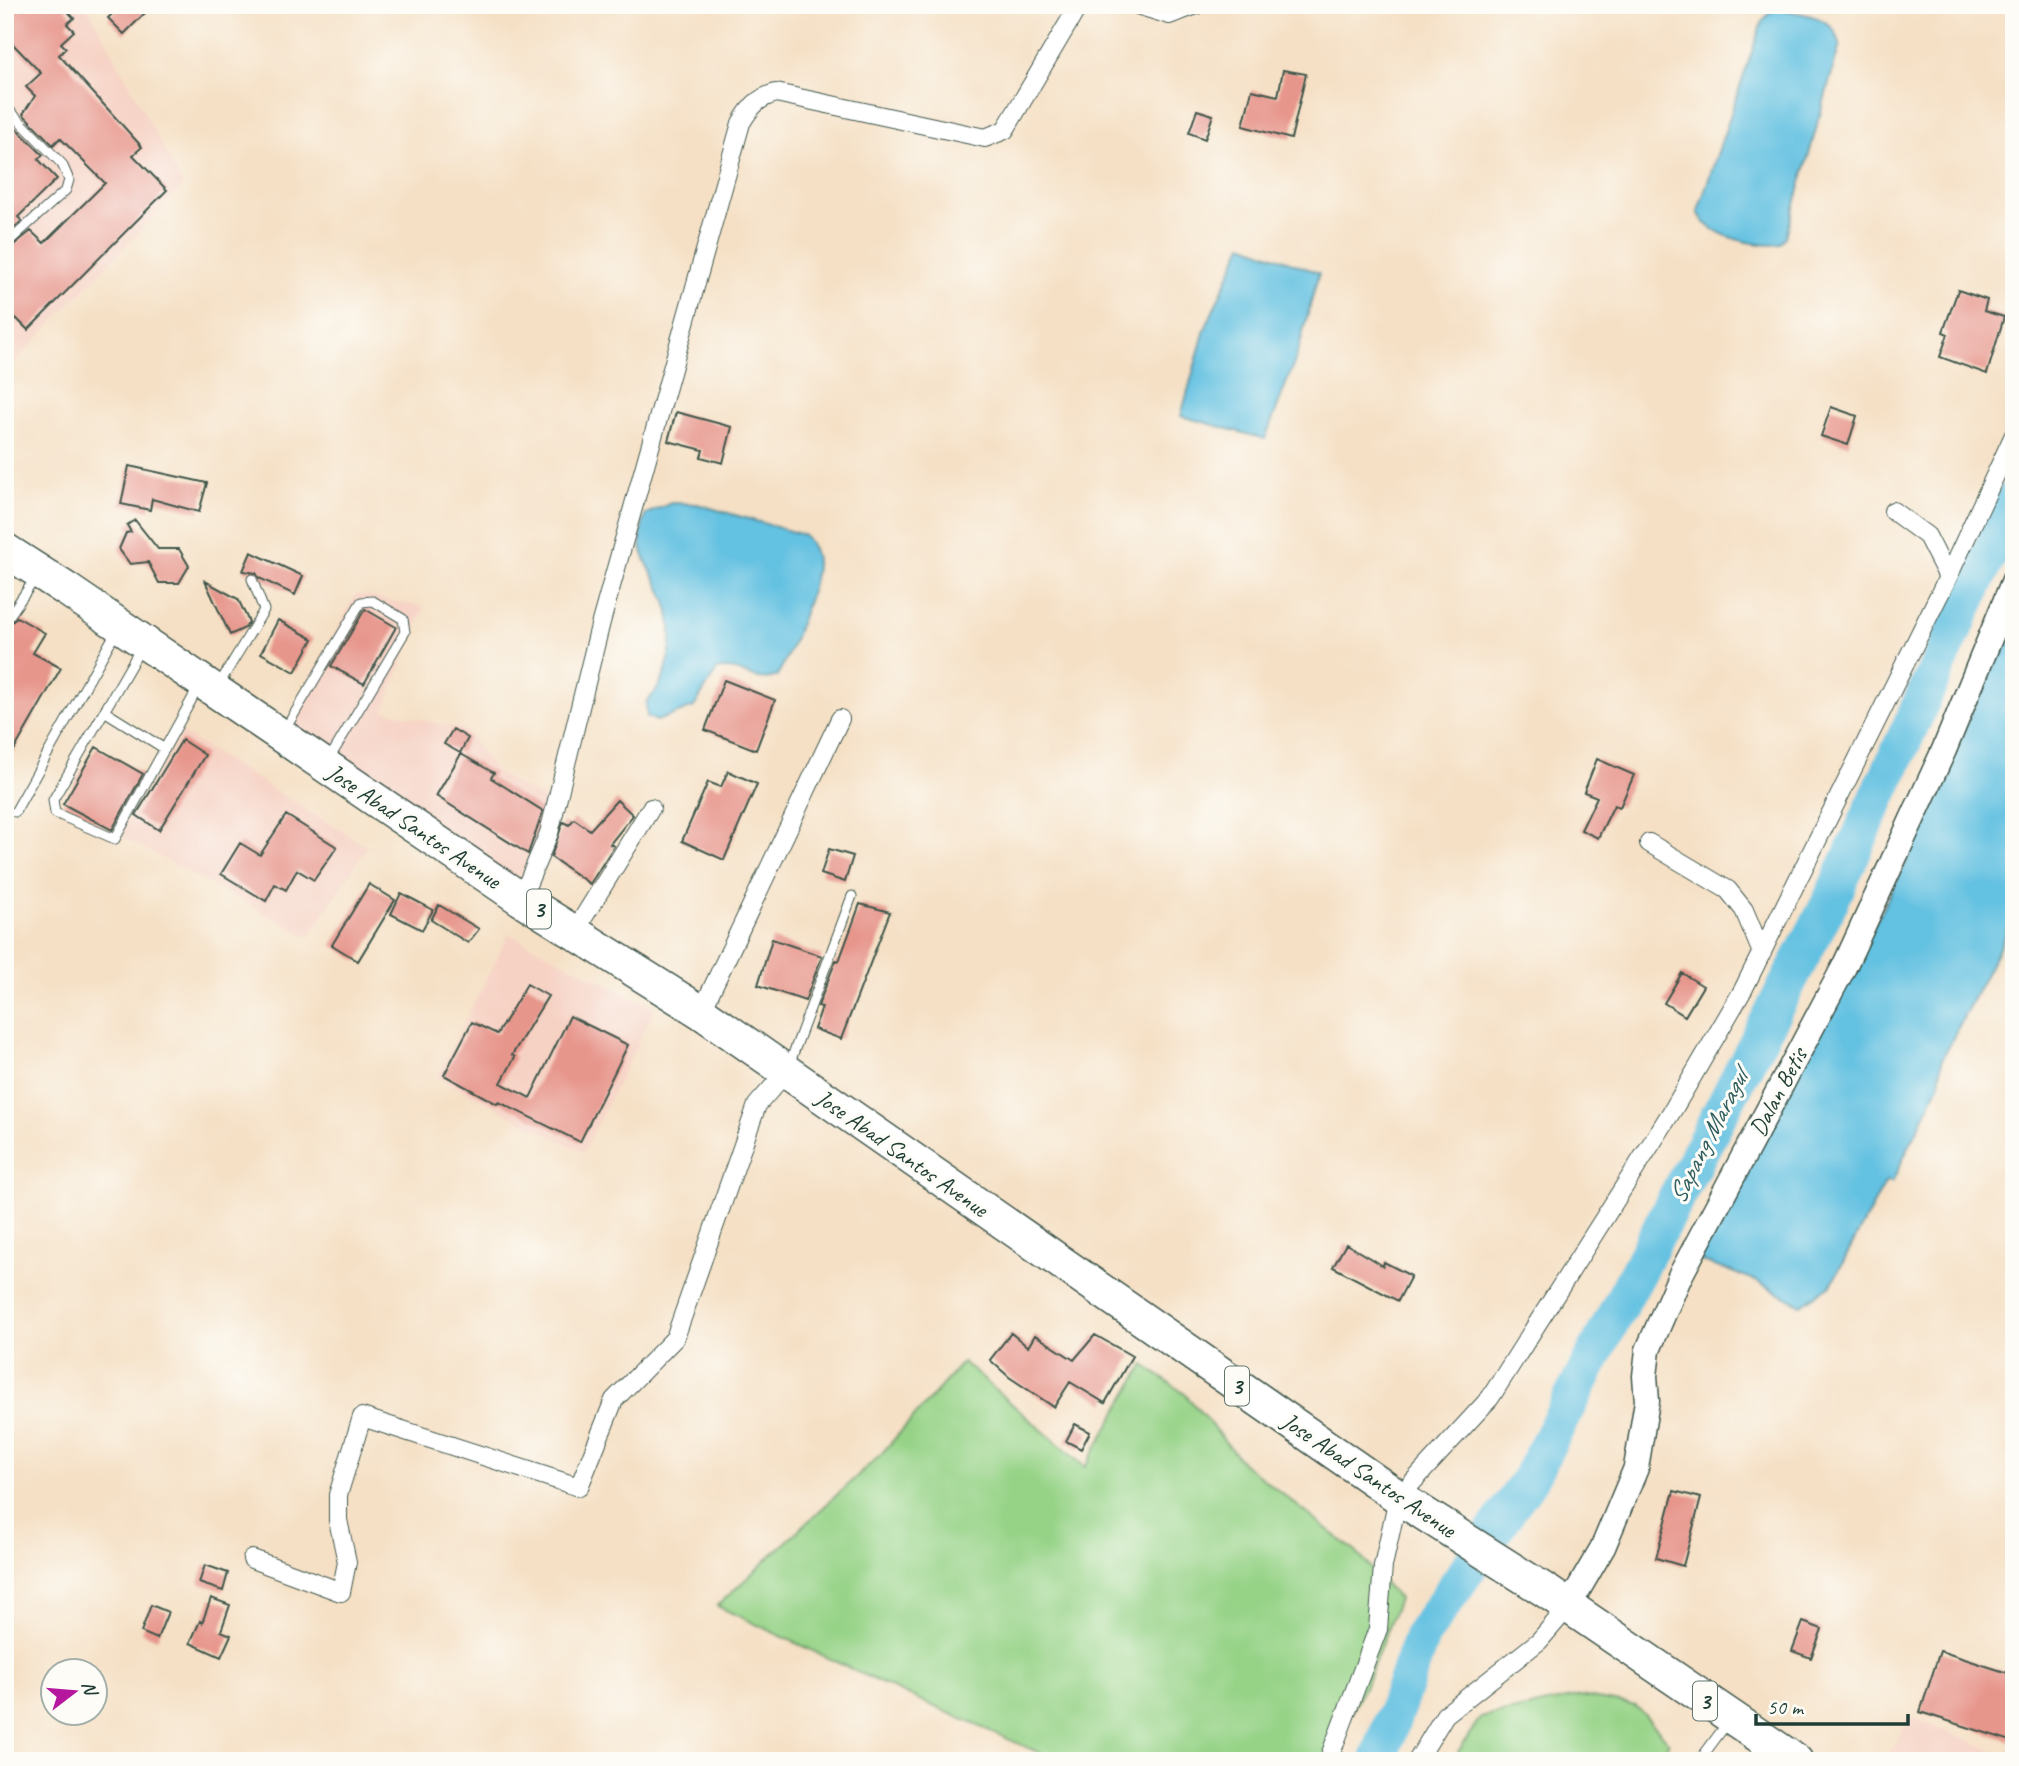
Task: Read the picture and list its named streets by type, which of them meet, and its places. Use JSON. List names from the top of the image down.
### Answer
{
  "streets": {
    "highway": ["Jose Abad Santos Avenue", "3"],
    "street": ["Dalan Betis"]
  },
  "crossings": [
    ["Jose Abad Santos Avenue", "Dalan Betis"]
  ],
  "water": ["Sapang Maragul"],
  "scale_bar": "50 m",
  "north": "right"
}
